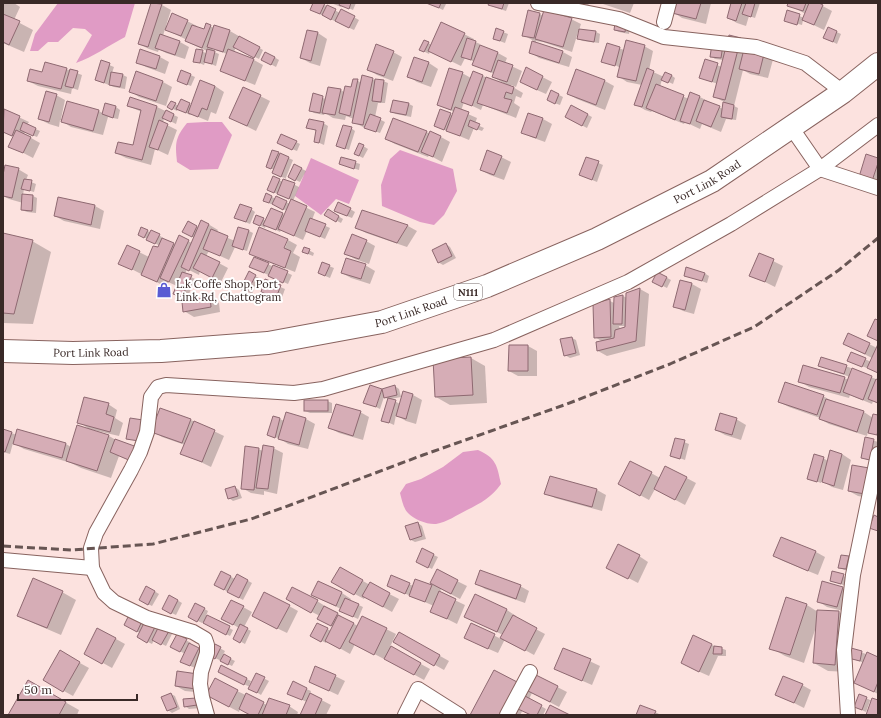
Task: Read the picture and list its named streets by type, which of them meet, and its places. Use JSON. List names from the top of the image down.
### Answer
{
  "streets": {
    "highway": ["Port Link Road", "N111"]
  },
  "places": {
    "shop": ["L.k Coffe Shop, Port Link Rd, Chattogram"]
  },
  "scale_bar": "50 m"
}
